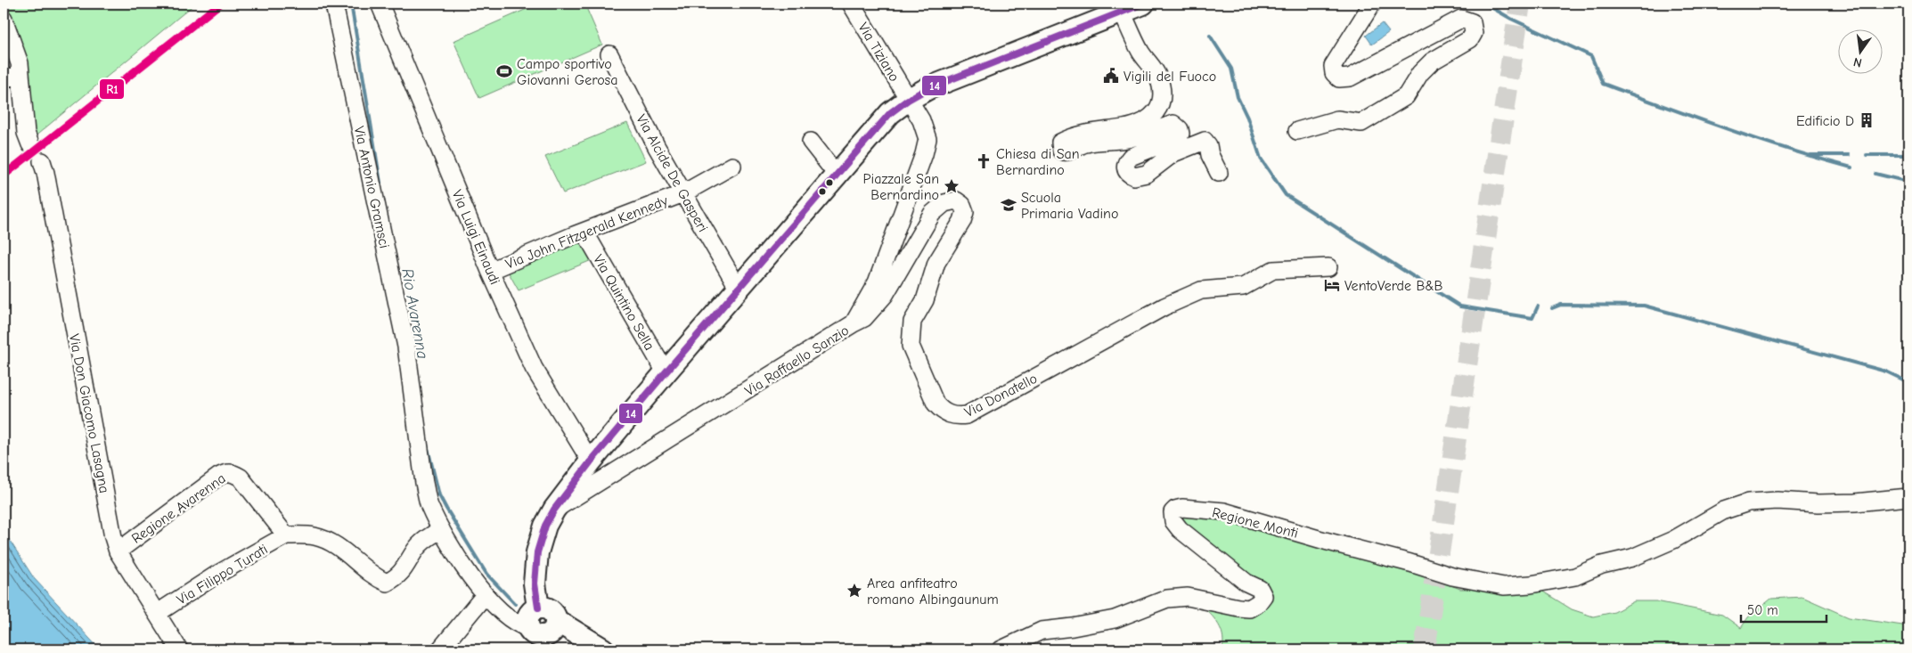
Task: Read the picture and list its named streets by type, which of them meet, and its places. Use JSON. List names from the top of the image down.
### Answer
{
  "streets": {
    "street": [
      "Via Tiziano",
      "Via Alcide De Gasperi",
      "Via Antonio Gramsci",
      "Via John Fitzgerald Kennedy",
      "Via Luigi Einaudi",
      "Via Quintino Sella",
      "Via Raffaello Sanzio",
      "Via Donatello",
      "Via Don Giacomo Lasagna",
      "Regione Avarenna",
      "Regione Monti",
      "Via Filippo Turati"
    ]
  },
  "crossings": [
    ["Via Tiziano", "Via Raffaello Sanzio"],
    ["Via Alcide De Gasperi", "Via John Fitzgerald Kennedy"],
    ["Via John Fitzgerald Kennedy", "Via Luigi Einaudi"],
    ["Via John Fitzgerald Kennedy", "Via Quintino Sella"],
    ["Via Raffaello Sanzio", "Via Donatello"],
    ["Via Don Giacomo Lasagna", "Regione Avarenna"],
    ["Via Don Giacomo Lasagna", "Via Filippo Turati"],
    ["Regione Avarenna", "Via Filippo Turati"]
  ],
  "water": ["Rio Avarenna"],
  "places": {
    "sports": ["Campo sportivo Giovanni Gerosa"],
    "public building": ["Vigili del Fuoco"],
    "building": ["Edificio D"],
    "church": ["Chiesa di San Bernardino"],
    "place": ["Piazzale San Bernardino", "Area anfiteatro romano Albingaunum"],
    "school or university": ["Scuola Primaria Vadino"],
    "hotel": ["VentoVerde B&B"]
  },
  "lines": ["transit line R1", "transit line 14"],
  "scale_bar": "50 m",
  "north": "bottom"
}
